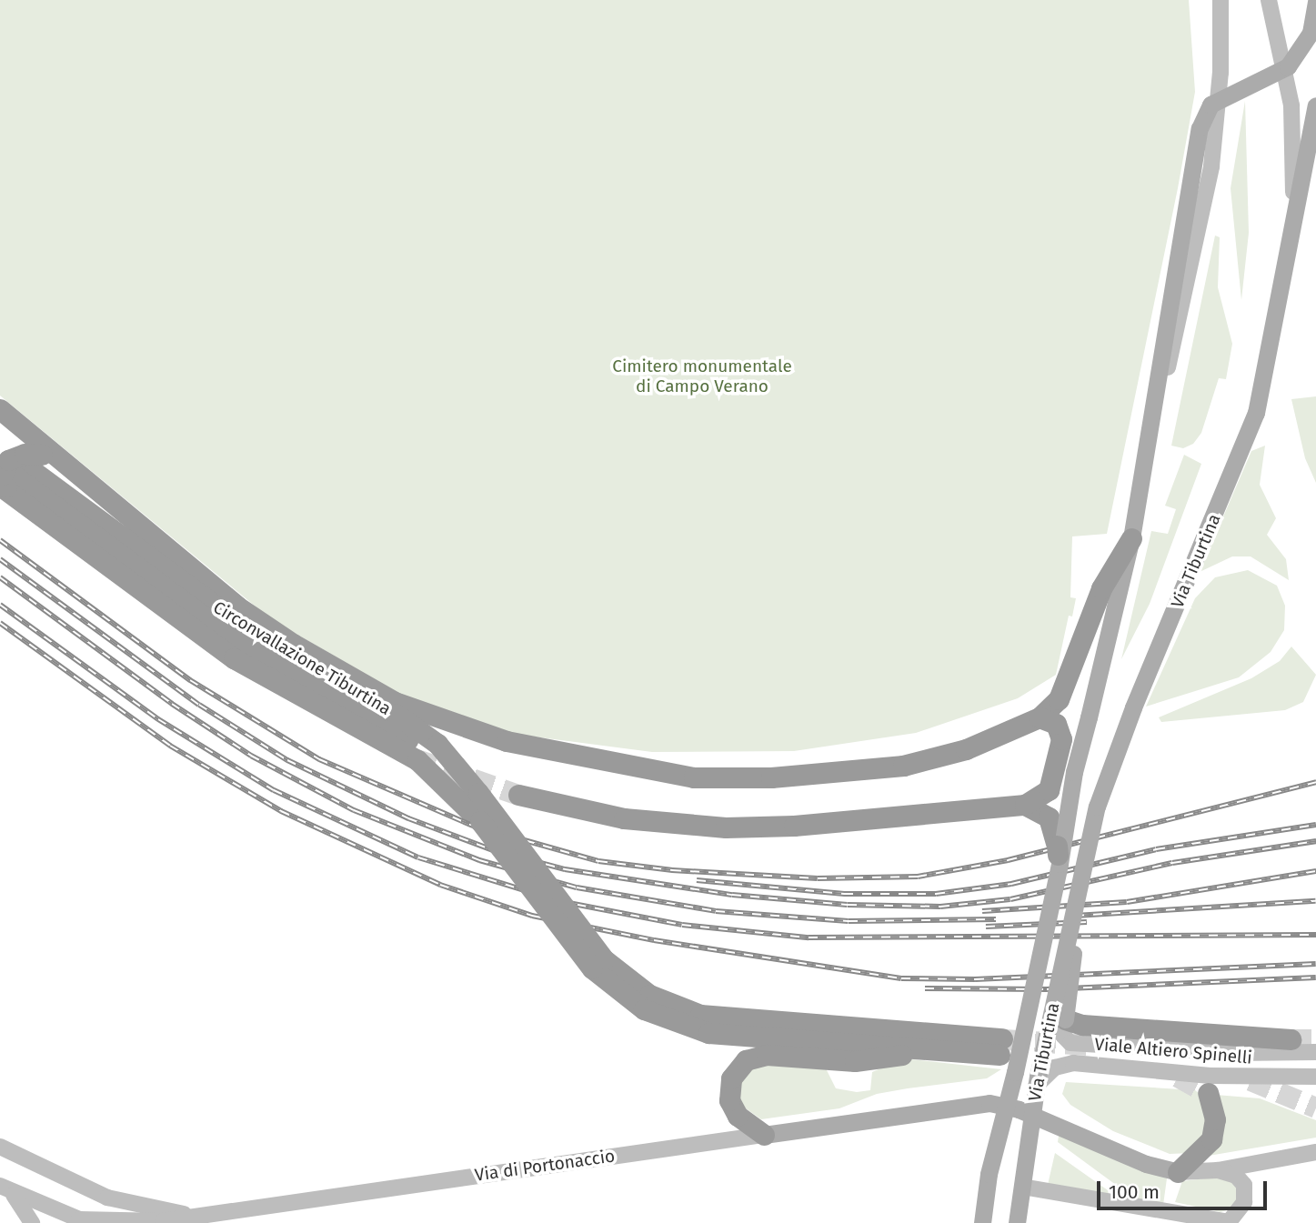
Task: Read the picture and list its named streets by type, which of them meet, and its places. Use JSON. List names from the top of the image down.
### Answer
{
  "streets": {
    "highway": ["Circonvallazione Tiburtina"],
    "main road": ["Via Tiburtina", "Viale Altiero Spinelli", "Via di Portonaccio"]
  },
  "crossings": [
    ["Via Tiburtina", "Viale Altiero Spinelli"],
    ["Via Tiburtina", "Via di Portonaccio"]
  ],
  "parks": ["Cimitero monumentale di Campo Verano"],
  "scale_bar": "100 m"
}
